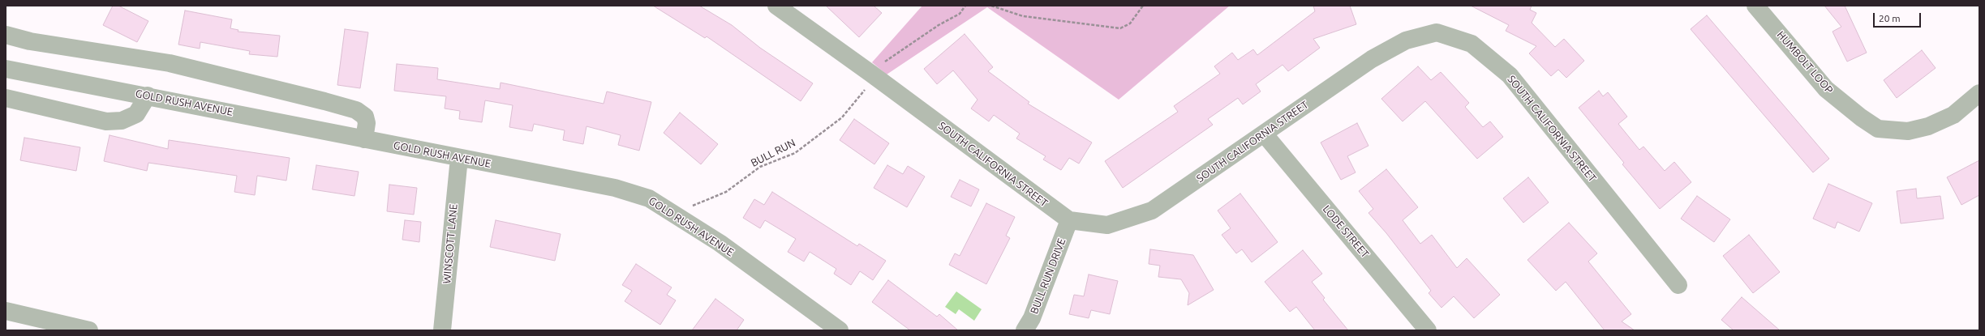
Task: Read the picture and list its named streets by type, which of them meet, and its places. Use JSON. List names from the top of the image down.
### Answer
{
  "streets": {
    "street": [
      "HUMBOLT LOOP",
      "GOLD RUSH AVENUE",
      "SOUTH CALIFORNIA STREET",
      "LODE STREET",
      "WINSCOTT LANE",
      "BULL RUN DRIVE"
    ],
    "path": ["BULL RUN"]
  },
  "crossings": [
    ["GOLD RUSH AVENUE", "WINSCOTT LANE"],
    ["SOUTH CALIFORNIA STREET", "LODE STREET"],
    ["SOUTH CALIFORNIA STREET", "BULL RUN DRIVE"]
  ],
  "scale_bar": "20 m"
}
